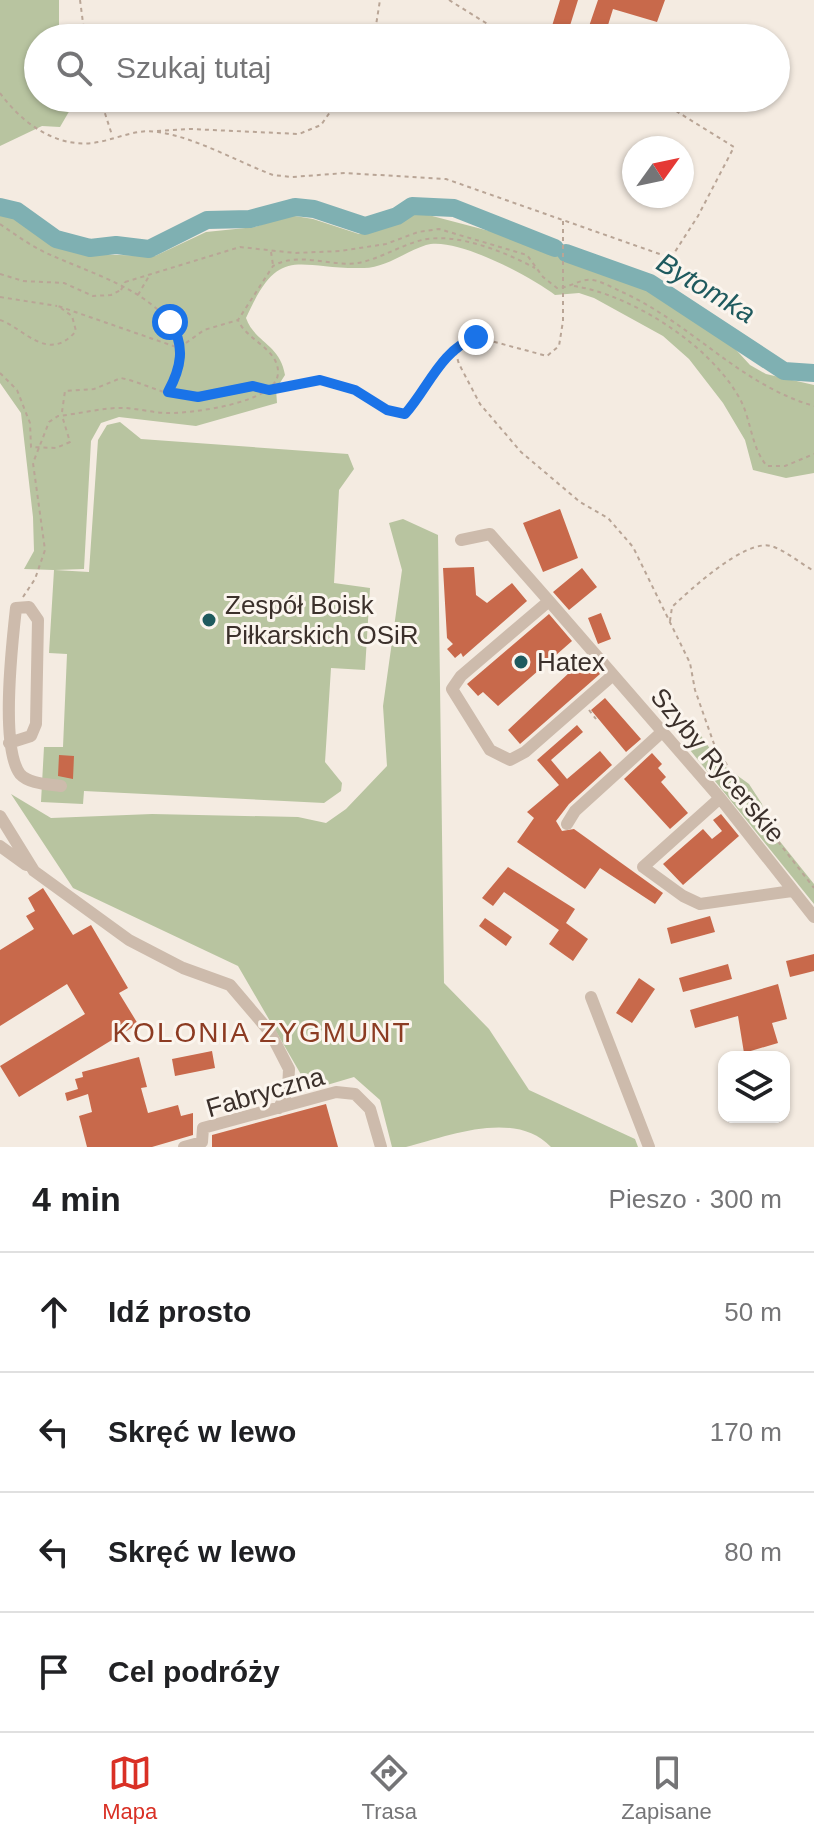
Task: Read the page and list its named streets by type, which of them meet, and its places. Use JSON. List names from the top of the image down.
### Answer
{
  "streets": {
    "street": ["Szyby Rycerskie", "Fabryczna"]
  },
  "districts": ["KOLONIA ZYGMUNT"],
  "water": ["Bytomka"],
  "places": ["Zespół Boisk Piłkarskich OSiR", "Hatex"],
  "north": "top right",
  "page": {
    "search": "Szukaj tutaj",
    "heading": ["4 min", "Pieszo · 300 m"],
    "list": [
      ["Idź prosto", "50 m"],
      ["Skręć w lewo", "170 m"],
      ["Skręć w lewo", "80 m"],
      "Cel podróży"
    ],
    "nav": ["Mapa", "Trasa", "Zapisane"]
  }
}
